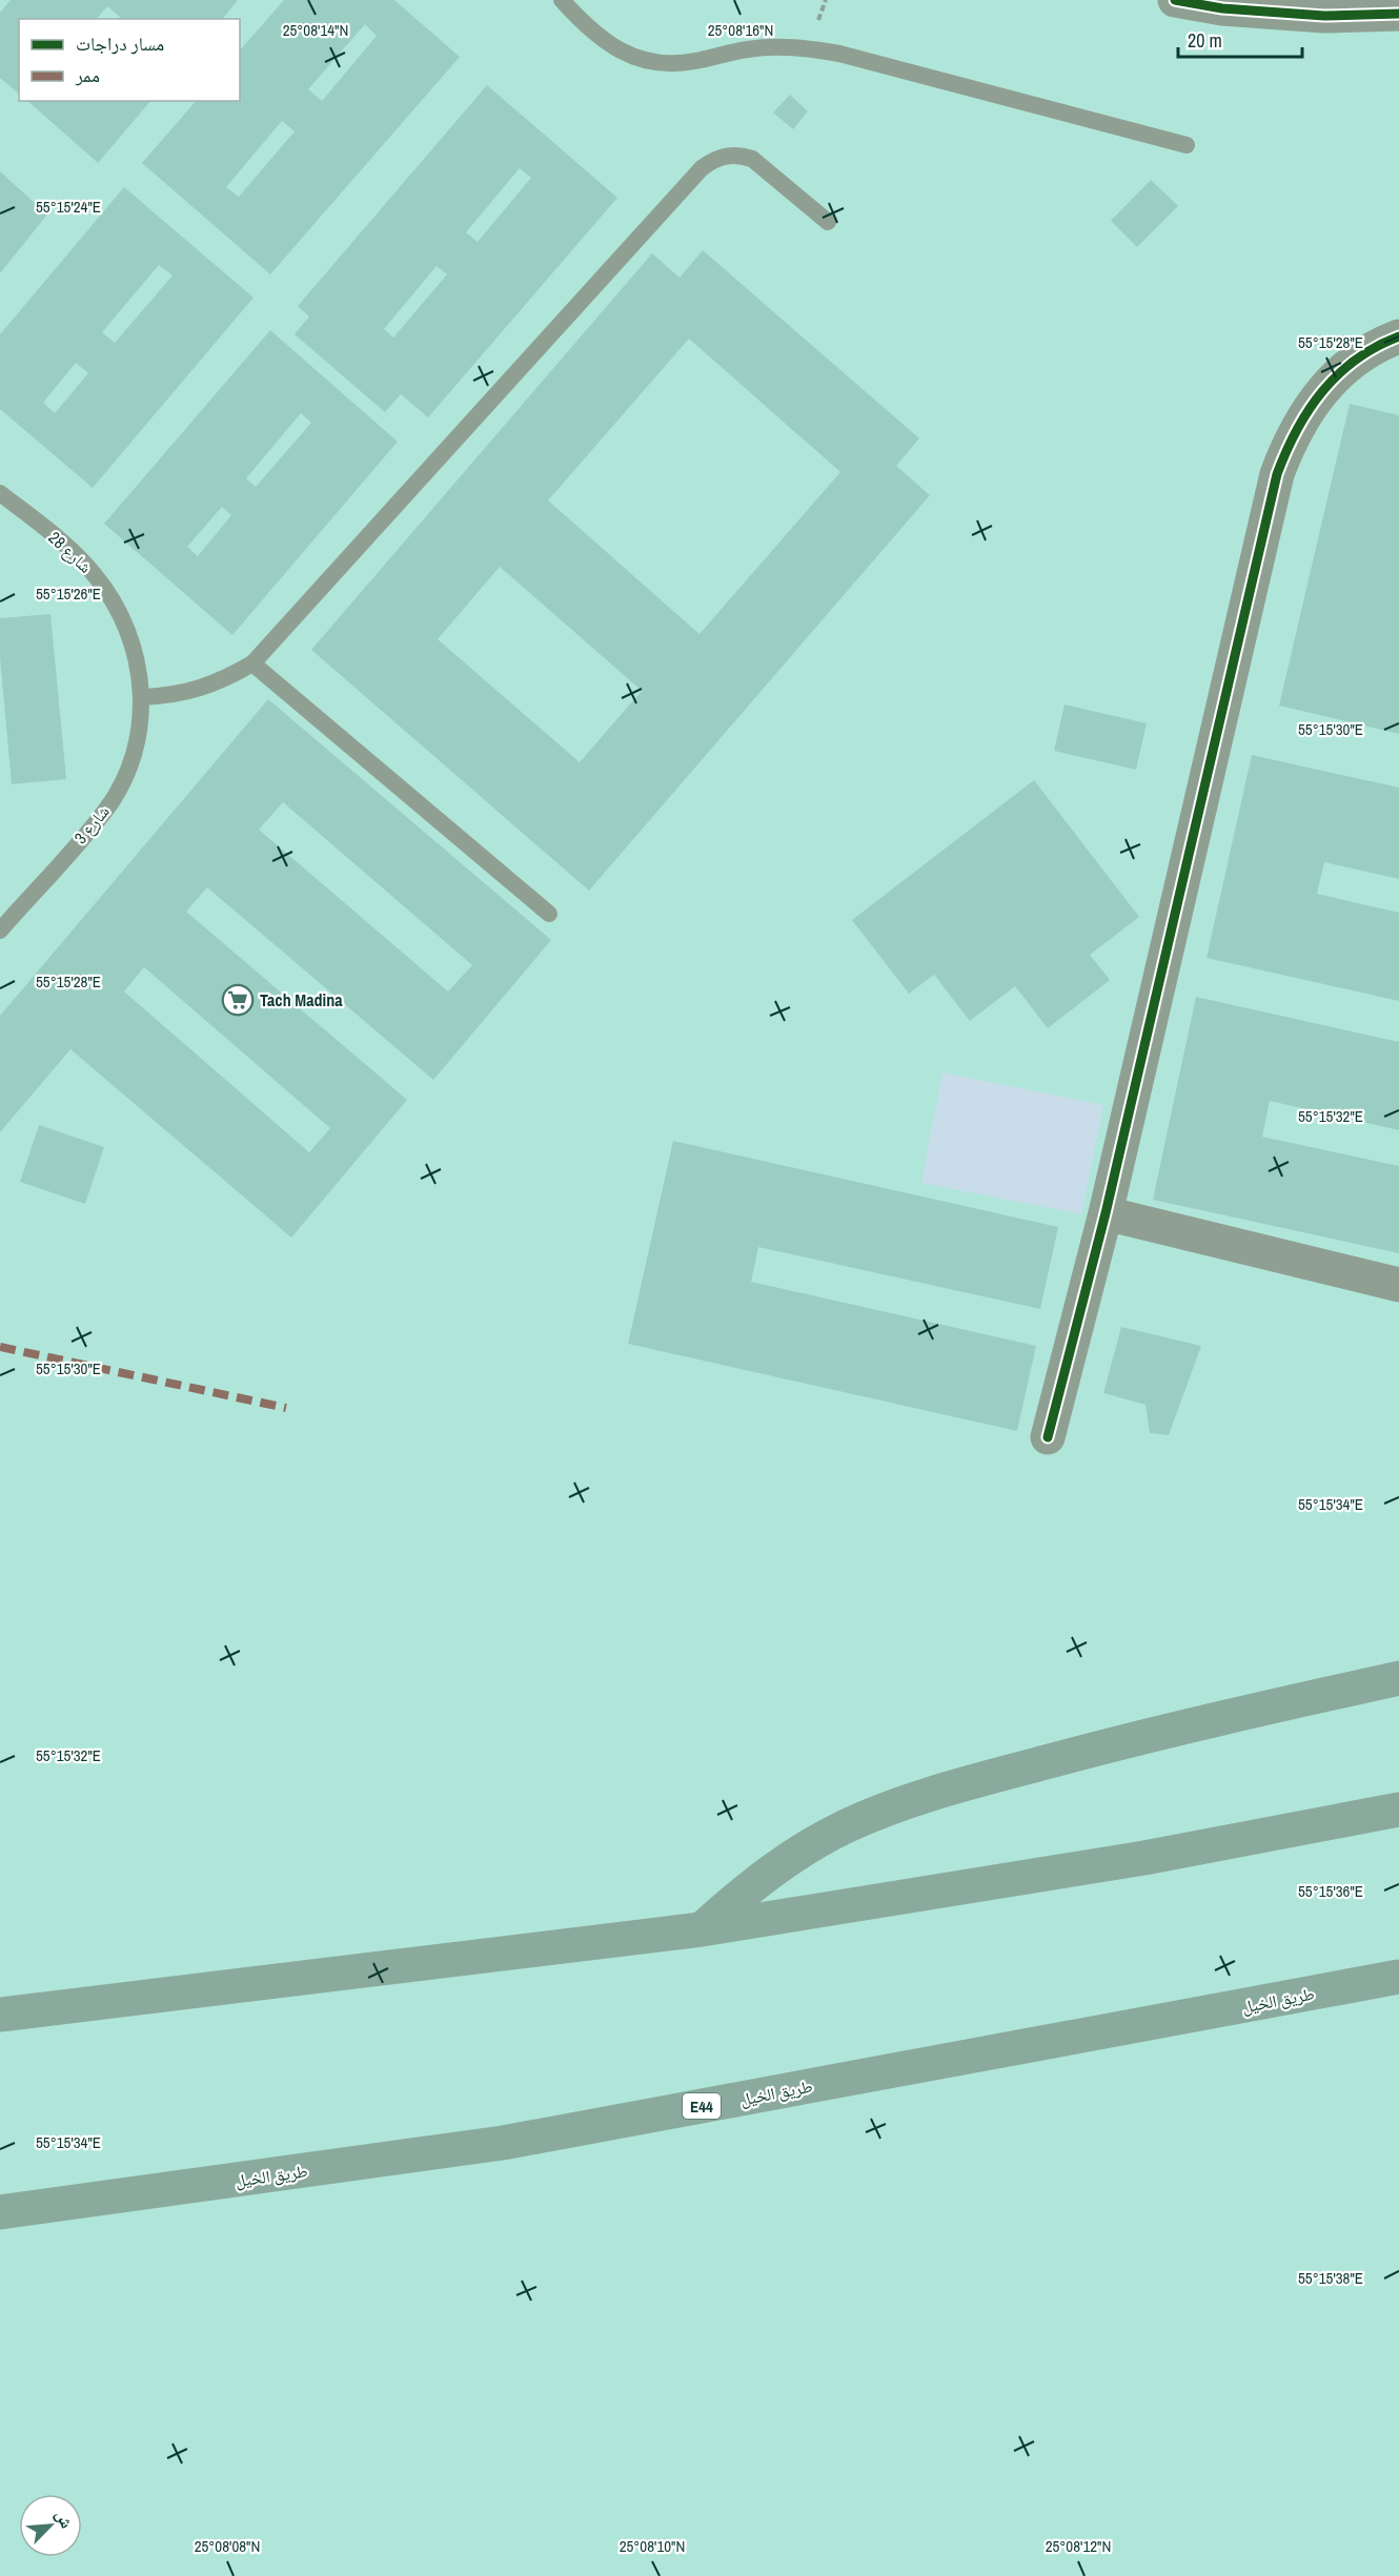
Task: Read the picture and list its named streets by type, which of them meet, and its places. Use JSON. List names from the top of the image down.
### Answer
{
  "streets": {
    "highway": ["طريق الخيل", "E44"],
    "lane": ["شارع 28", "شارع 3"]
  },
  "crossings": [
    ["شارع 28", "شارع 3"]
  ],
  "places": {
    "supermarket": ["Tach Madina"]
  },
  "legend": ["مسار دراجات", "ممر"],
  "scale_bar": "20 m",
  "north": "top right",
  "coordinates": [
    "25°08'14\"N",
    "25°08'16\"N",
    "55°15'24\"E",
    "55°15'28\"E",
    "55°15'26\"E",
    "55°15'30\"E",
    "55°15'32\"E",
    "55°15'34\"E",
    "55°15'36\"E",
    "55°15'38\"E",
    "25°08'08\"N",
    "25°08'10\"N",
    "25°08'12\"N"
  ]
}
